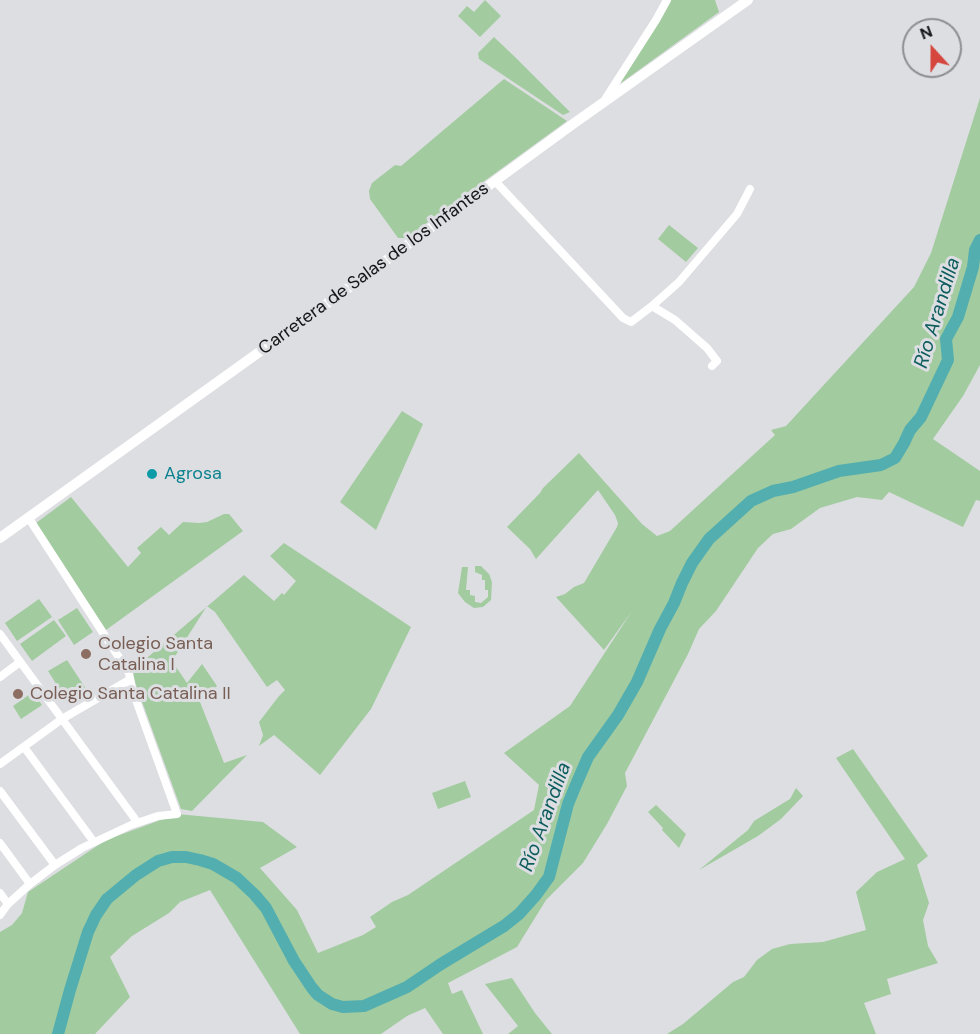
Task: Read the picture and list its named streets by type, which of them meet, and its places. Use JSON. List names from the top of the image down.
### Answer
{
  "streets": {
    "main road": ["Carretera de Salas de los Infantes"]
  },
  "water": ["Río Arandilla"],
  "places": ["Agrosa", "Colegio Santa Catalina I", "Colegio Santa Catalina II"],
  "north": "top"
}
